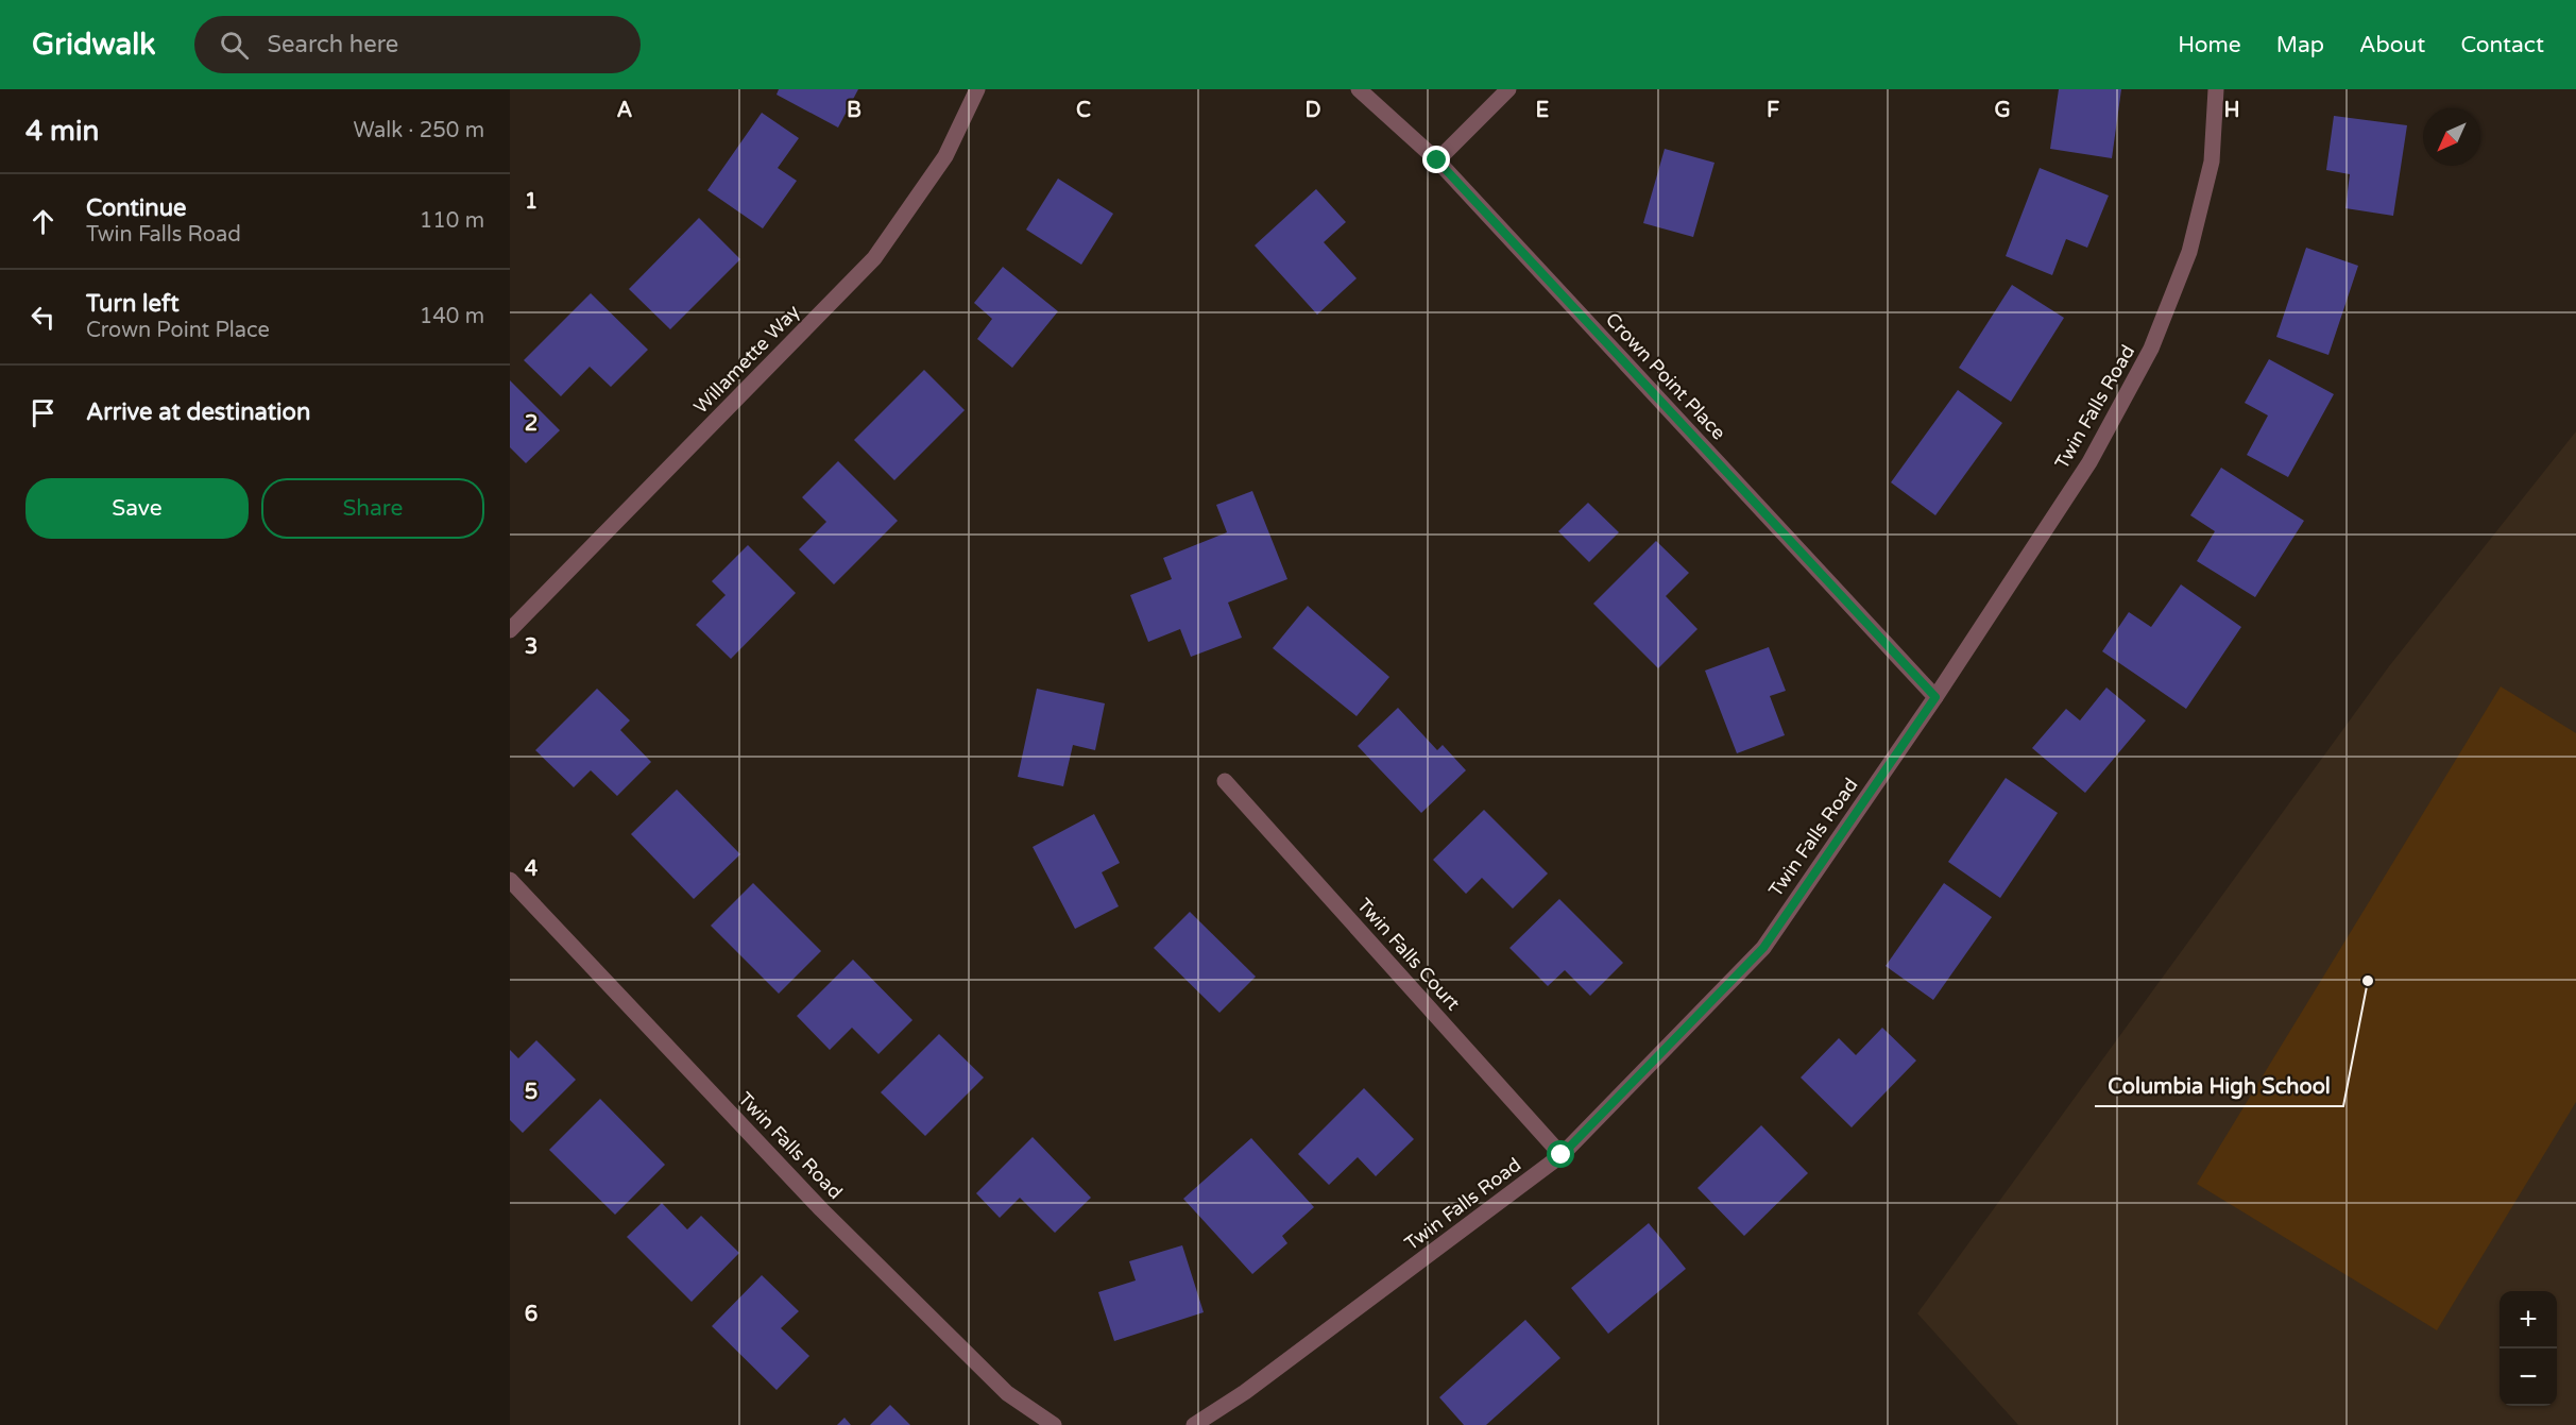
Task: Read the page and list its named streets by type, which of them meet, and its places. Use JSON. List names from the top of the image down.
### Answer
{
  "streets": {
    "street": [
      "Willamette Way",
      "Crown Point Place",
      "Twin Falls Road",
      "Twin Falls Court"
    ]
  },
  "crossings": [
    ["Crown Point Place", "Twin Falls Road"],
    ["Twin Falls Road", "Twin Falls Court"]
  ],
  "places": ["Columbia High School"],
  "north": "bottom left",
  "page": {
    "header": "Gridwalk",
    "search": "Search here",
    "nav": [
      "Home",
      "Map",
      "About",
      "Contact"
    ],
    "heading": ["4 min", "Walk · 250 m"],
    "list": [
      ["Continue", "Twin Falls Road", "110 m"],
      ["Turn left", "Crown Point Place", "140 m"],
      "Arrive at destination"
    ],
    "buttons": ["Save", "Share"],
    "map_buttons": ["+", "−"]
  },
  "grid": {
    "columns": [
      "A",
      "B",
      "C",
      "D",
      "E",
      "F",
      "G",
      "H"
    ],
    "rows": [
      "1",
      "2",
      "3",
      "4",
      "5",
      "6"
    ]
  }
}
